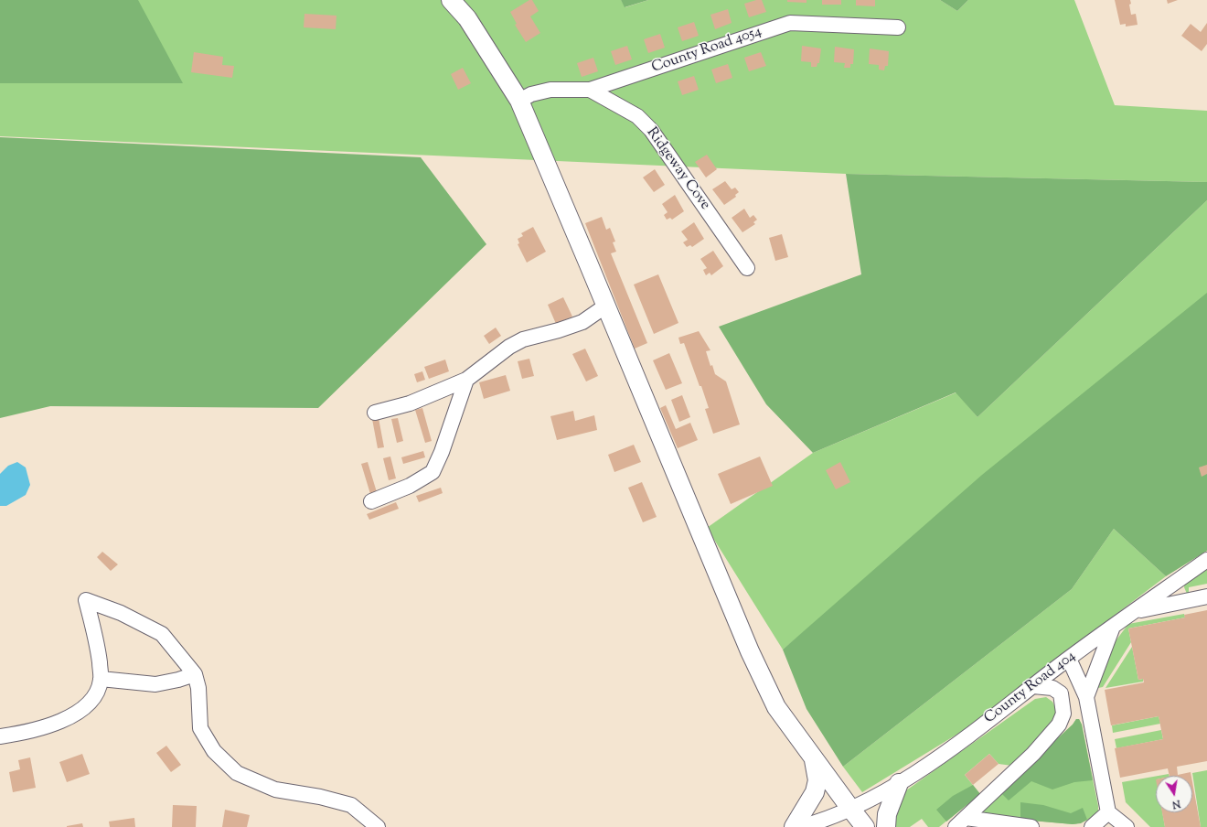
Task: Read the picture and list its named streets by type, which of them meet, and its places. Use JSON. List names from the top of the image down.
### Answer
{
  "streets": {
    "street": ["County Road 4054", "Ridgeway Cove", "County Road 404"]
  },
  "crossings": [
    ["County Road 4054", "Ridgeway Cove"]
  ],
  "north": "bottom"
}
